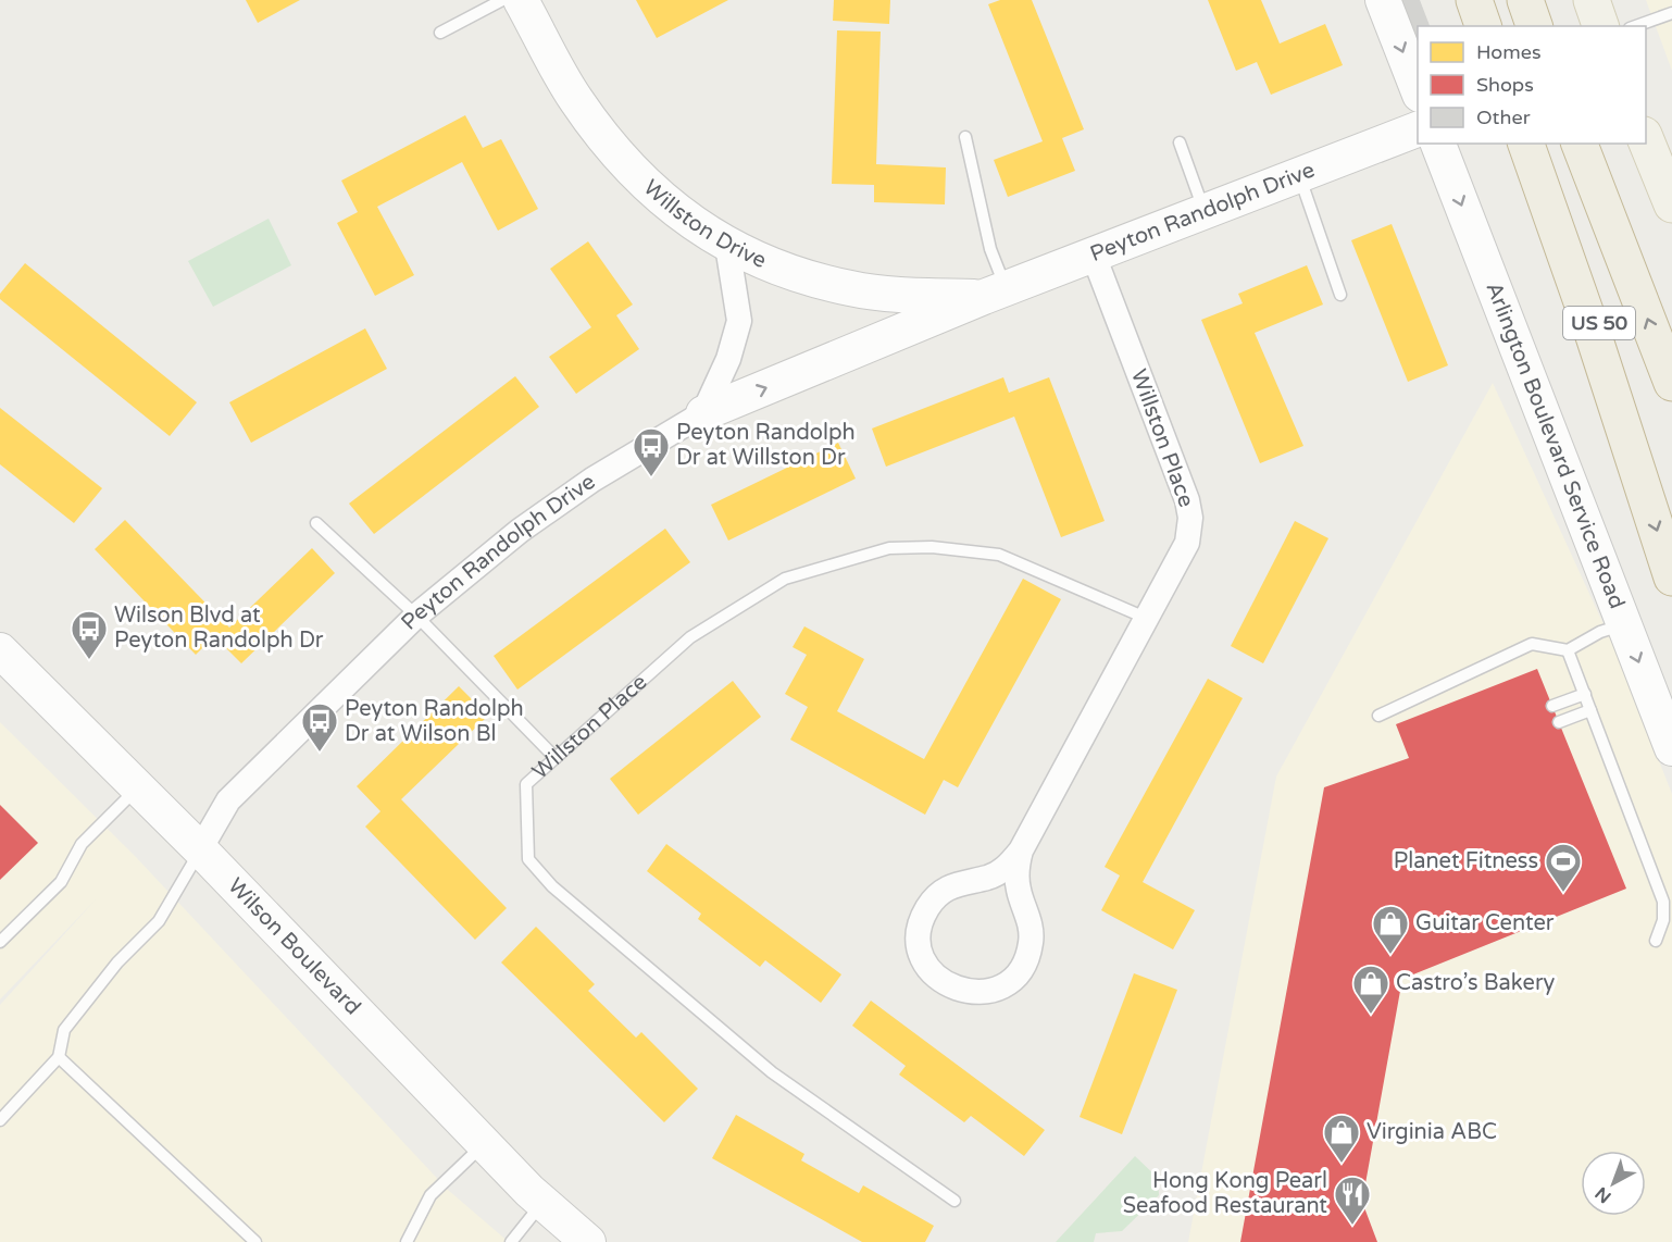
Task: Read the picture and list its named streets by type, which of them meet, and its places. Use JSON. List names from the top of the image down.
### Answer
{
  "streets": {
    "highway": ["US 50"],
    "street": [
      "Peyton Randolph Drive",
      "Willston Drive",
      "Willston Place",
      "Arlington Boulevard Service Road",
      "Wilson Boulevard"
    ]
  },
  "crossings": [
    ["Peyton Randolph Drive", "Willston Drive"],
    ["Peyton Randolph Drive", "Willston Place"],
    ["Peyton Randolph Drive", "Wilson Boulevard"]
  ],
  "one_way": ["Arlington Boulevard Service Road"],
  "places": {
    "bus stop": ["Peyton Randolph Dr at Willston Dr", "Wilson Blvd at Peyton Randolph Dr", "Peyton Randolph Dr at Wilson Bl"],
    "sports": ["Planet Fitness"],
    "shop": ["Guitar Center", "Castro’s Bakery", "Virginia ABC"],
    "restaurant": ["Hong Kong Pearl Seafood Restaurant"]
  },
  "legend": ["Homes", "Shops", "Other"],
  "north": "bottom left"
}
